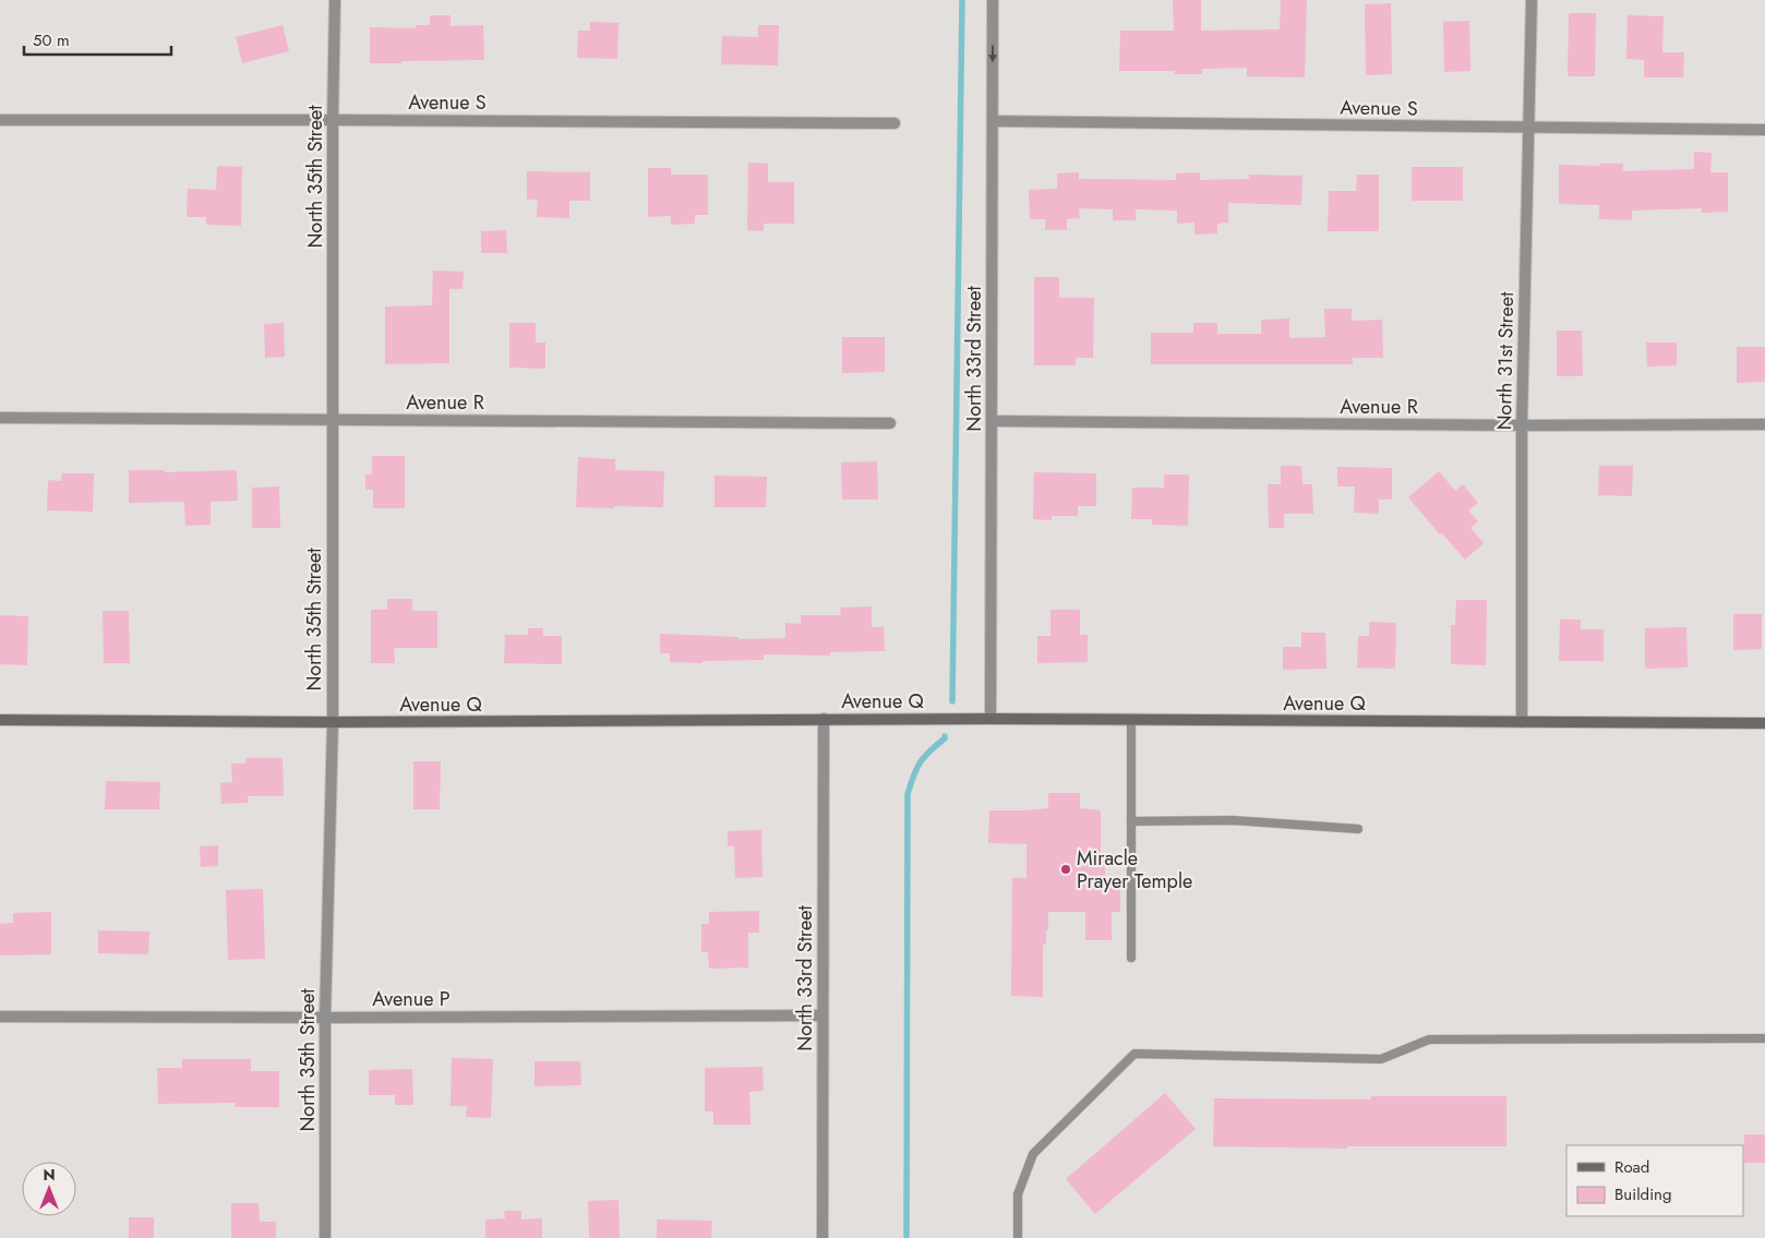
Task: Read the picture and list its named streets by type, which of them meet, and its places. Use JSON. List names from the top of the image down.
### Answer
{
  "streets": {
    "street": [
      "Avenue S",
      "North 35th Street",
      "North 33rd Street",
      "North 31st Street",
      "Avenue R",
      "Avenue Q",
      "Avenue P"
    ]
  },
  "crossings": [
    ["Avenue S", "North 35th Street"],
    ["Avenue S", "North 33rd Street"],
    ["Avenue S", "North 31st Street"],
    ["North 35th Street", "Avenue R"],
    ["North 35th Street", "Avenue Q"],
    ["North 35th Street", "Avenue P"],
    ["North 33rd Street", "Avenue R"],
    ["North 33rd Street", "Avenue Q"],
    ["North 33rd Street", "Avenue P"],
    ["North 31st Street", "Avenue R"],
    ["North 31st Street", "Avenue Q"]
  ],
  "places": ["Miracle Prayer Temple"],
  "legend": ["Road", "Building"],
  "scale_bar": "50 m",
  "north": "top"
}
